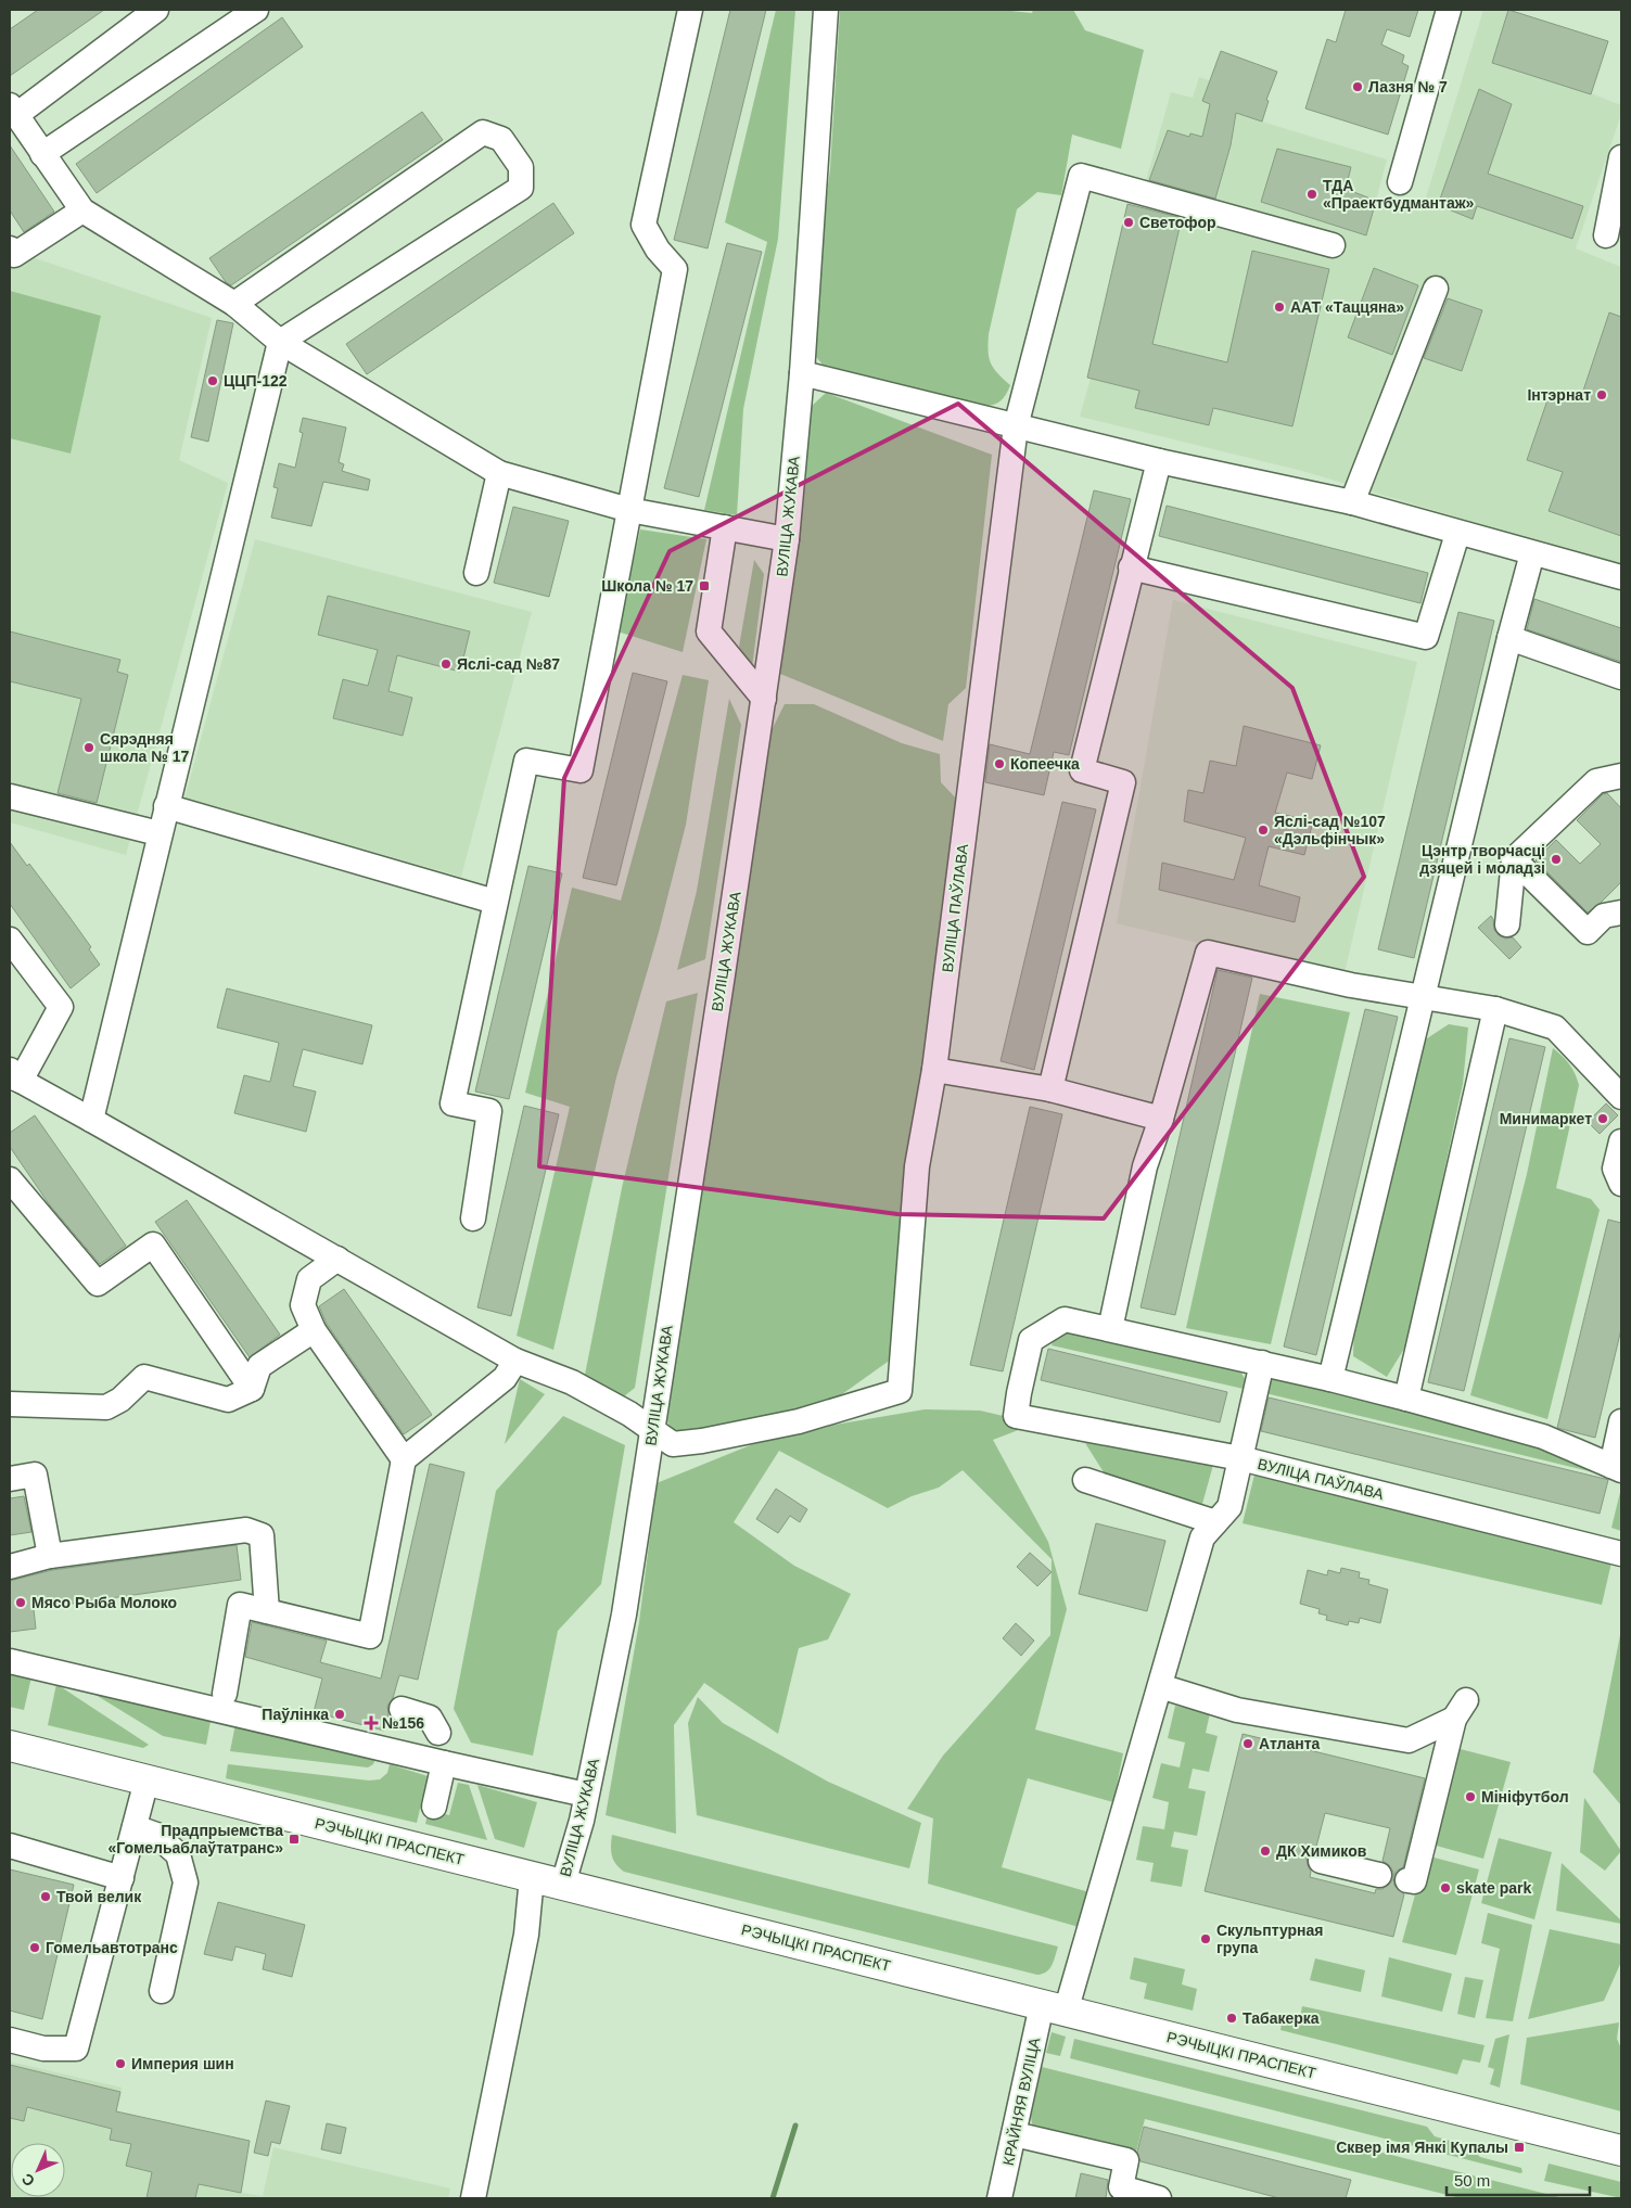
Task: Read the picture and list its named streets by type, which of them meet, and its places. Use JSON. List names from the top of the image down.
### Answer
{
  "streets": {
    "main road": ["РЭЧЫЦКІ ПРАСПЕКТ"],
    "street": ["ВУЛІЦА ЖУКАВА", "ВУЛІЦА ПАЎЛАВА", "КРАЙНЯЯ ВУЛІЦА"]
  },
  "crossings": [
    ["ВУЛІЦА ЖУКАВА", "ВУЛІЦА ПАЎЛАВА"],
    ["ВУЛІЦА ЖУКАВА", "РЭЧЫЦКІ ПРАСПЕКТ"],
    ["ВУЛІЦА ПАЎЛАВА", "КРАЙНЯЯ ВУЛІЦА"],
    ["РЭЧЫЦКІ ПРАСПЕКТ", "КРАЙНЯЯ ВУЛІЦА"]
  ],
  "places": {
    "other": [
      "Лазня № 7",
      "ТДА «Праектбудмантаж»",
      "Светофор",
      "ААТ «Таццяна»",
      "ЦЦП-122",
      "Інтэрнат",
      "Яслі-сад №87",
      "Сярэдняя школа № 17",
      "Копеечка",
      "Яслі-сад №107 «Дэльфінчык»",
      "Цэнтр творчасці дзяцей і моладзі",
      "Минимаркет",
      "Мясо Рыба Молоко",
      "Паўлінка",
      "Атланта",
      "Мініфутбол",
      "ДК Химиков",
      "skate park",
      "Твой велик",
      "Скульптурная група",
      "Гомельавтотранс",
      "Табакерка",
      "Империя шин"
    ],
    "transit": ["Школа № 17", "Прадпрыемства «Гомельаблаўтатранс»", "Сквер імя Янкі Купалы"],
    "health": ["№156"]
  },
  "scale_bar": "50 m",
  "north": "bottom left"
}
